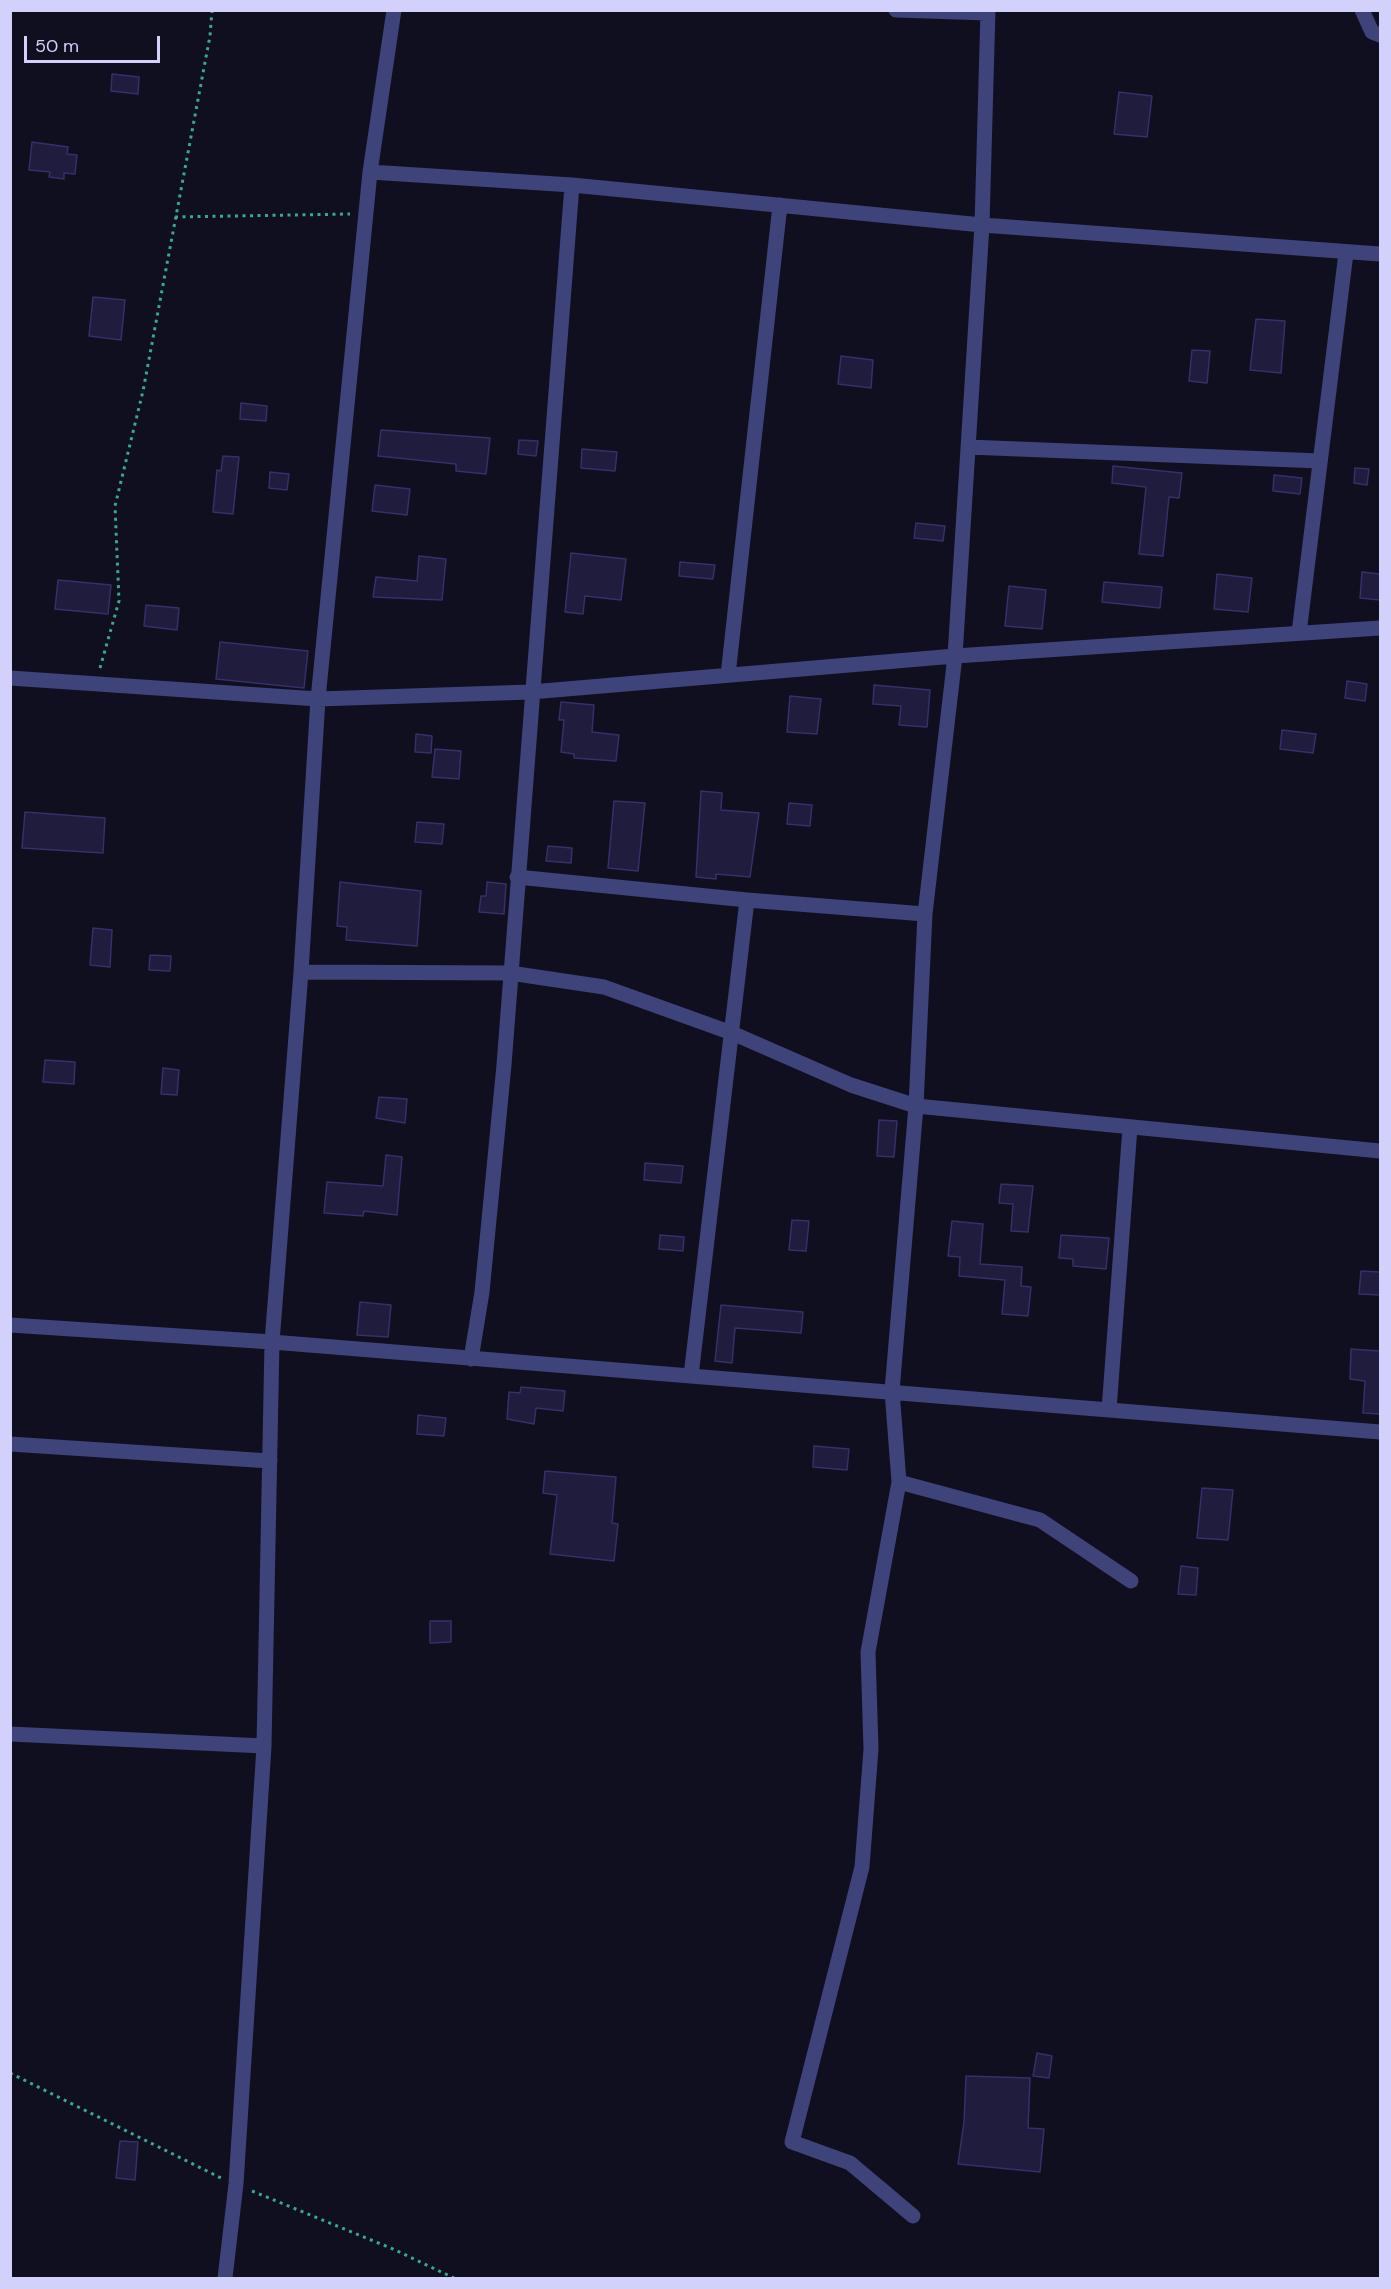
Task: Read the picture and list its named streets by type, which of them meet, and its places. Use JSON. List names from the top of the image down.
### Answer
{
  "scale_bar": "50 m"
}
